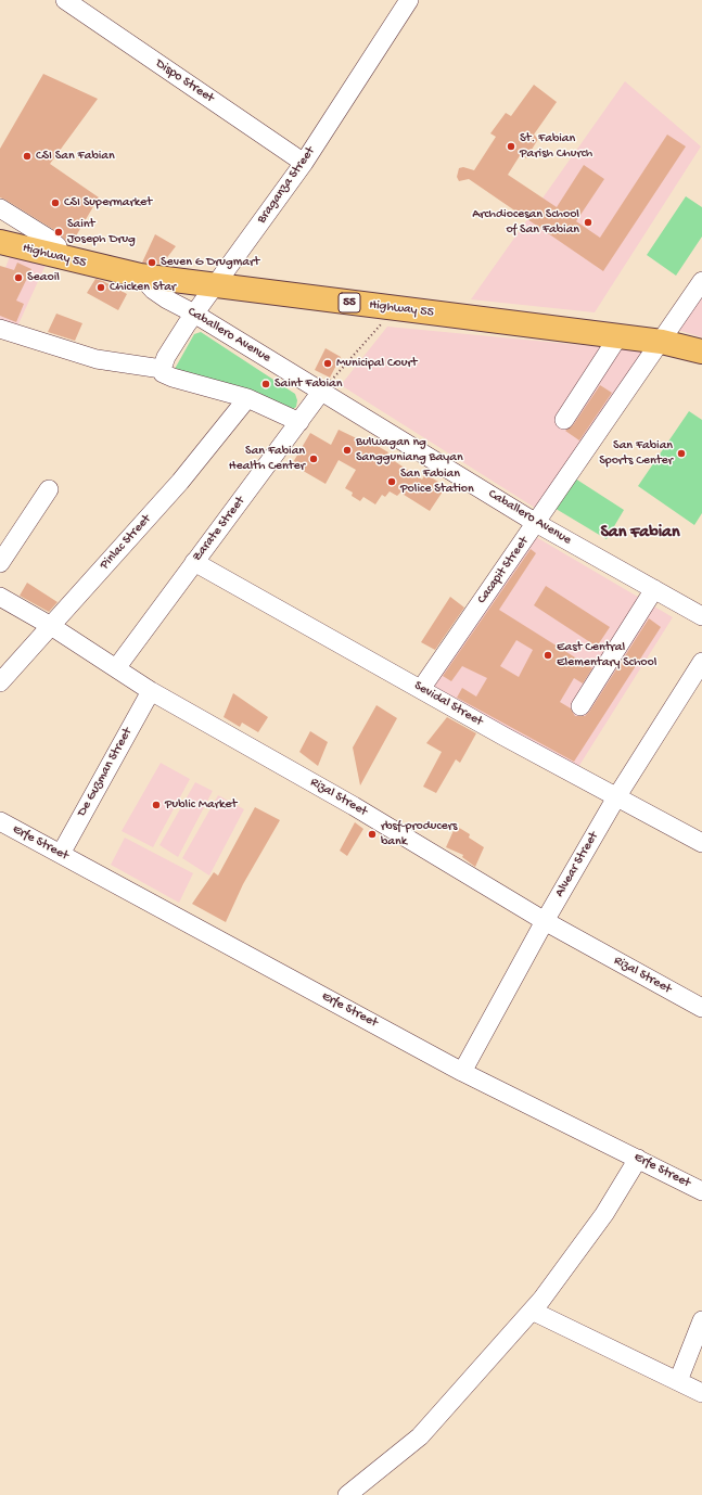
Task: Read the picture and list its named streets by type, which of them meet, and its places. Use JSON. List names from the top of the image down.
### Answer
{
  "streets": {
    "highway": ["Highway 55", "55"],
    "street": [
      "Dispo Street",
      "Braganza Street",
      "Caballero Avenue",
      "Zarate Street",
      "Pinlac Street",
      "Cacapit Street",
      "Sevidal Street",
      "De Guzman Street",
      "Rizal Street",
      "Erfe Street",
      "Alvear Street"
    ]
  },
  "crossings": [
    ["Dispo Street", "Braganza Street"],
    ["Braganza Street", "Highway 55"],
    ["Braganza Street", "Caballero Avenue"],
    ["Highway 55", "Caballero Avenue"],
    ["Highway 55", "Cacapit Street"],
    ["Caballero Avenue", "Zarate Street"],
    ["Caballero Avenue", "Cacapit Street"],
    ["Zarate Street", "Sevidal Street"],
    ["Zarate Street", "Rizal Street"],
    ["Pinlac Street", "Rizal Street"],
    ["Cacapit Street", "Sevidal Street"],
    ["Sevidal Street", "Alvear Street"],
    ["De Guzman Street", "Rizal Street"],
    ["De Guzman Street", "Erfe Street"],
    ["Rizal Street", "Alvear Street"],
    ["Erfe Street", "Alvear Street"]
  ],
  "districts": ["San Fabian"],
  "places": [
    "St. Fabian Parish Church",
    "CSI San Fabian",
    "CSI Supermarket",
    "Archdiocesan School of San Fabian",
    "Saint Joseph Drug",
    "Seven G Drugmart",
    "Seaoil",
    "Chicken Star",
    "Municipal Court",
    "Saint Fabian",
    "Bulwagan ng Sangguniang Bayan",
    "San Fabian Sports Center",
    "San Fabian Health Center",
    "San Fabian Police Station",
    "East Central Elementary School",
    "Public Market",
    "rbsf-producers bank"
  ]
}
